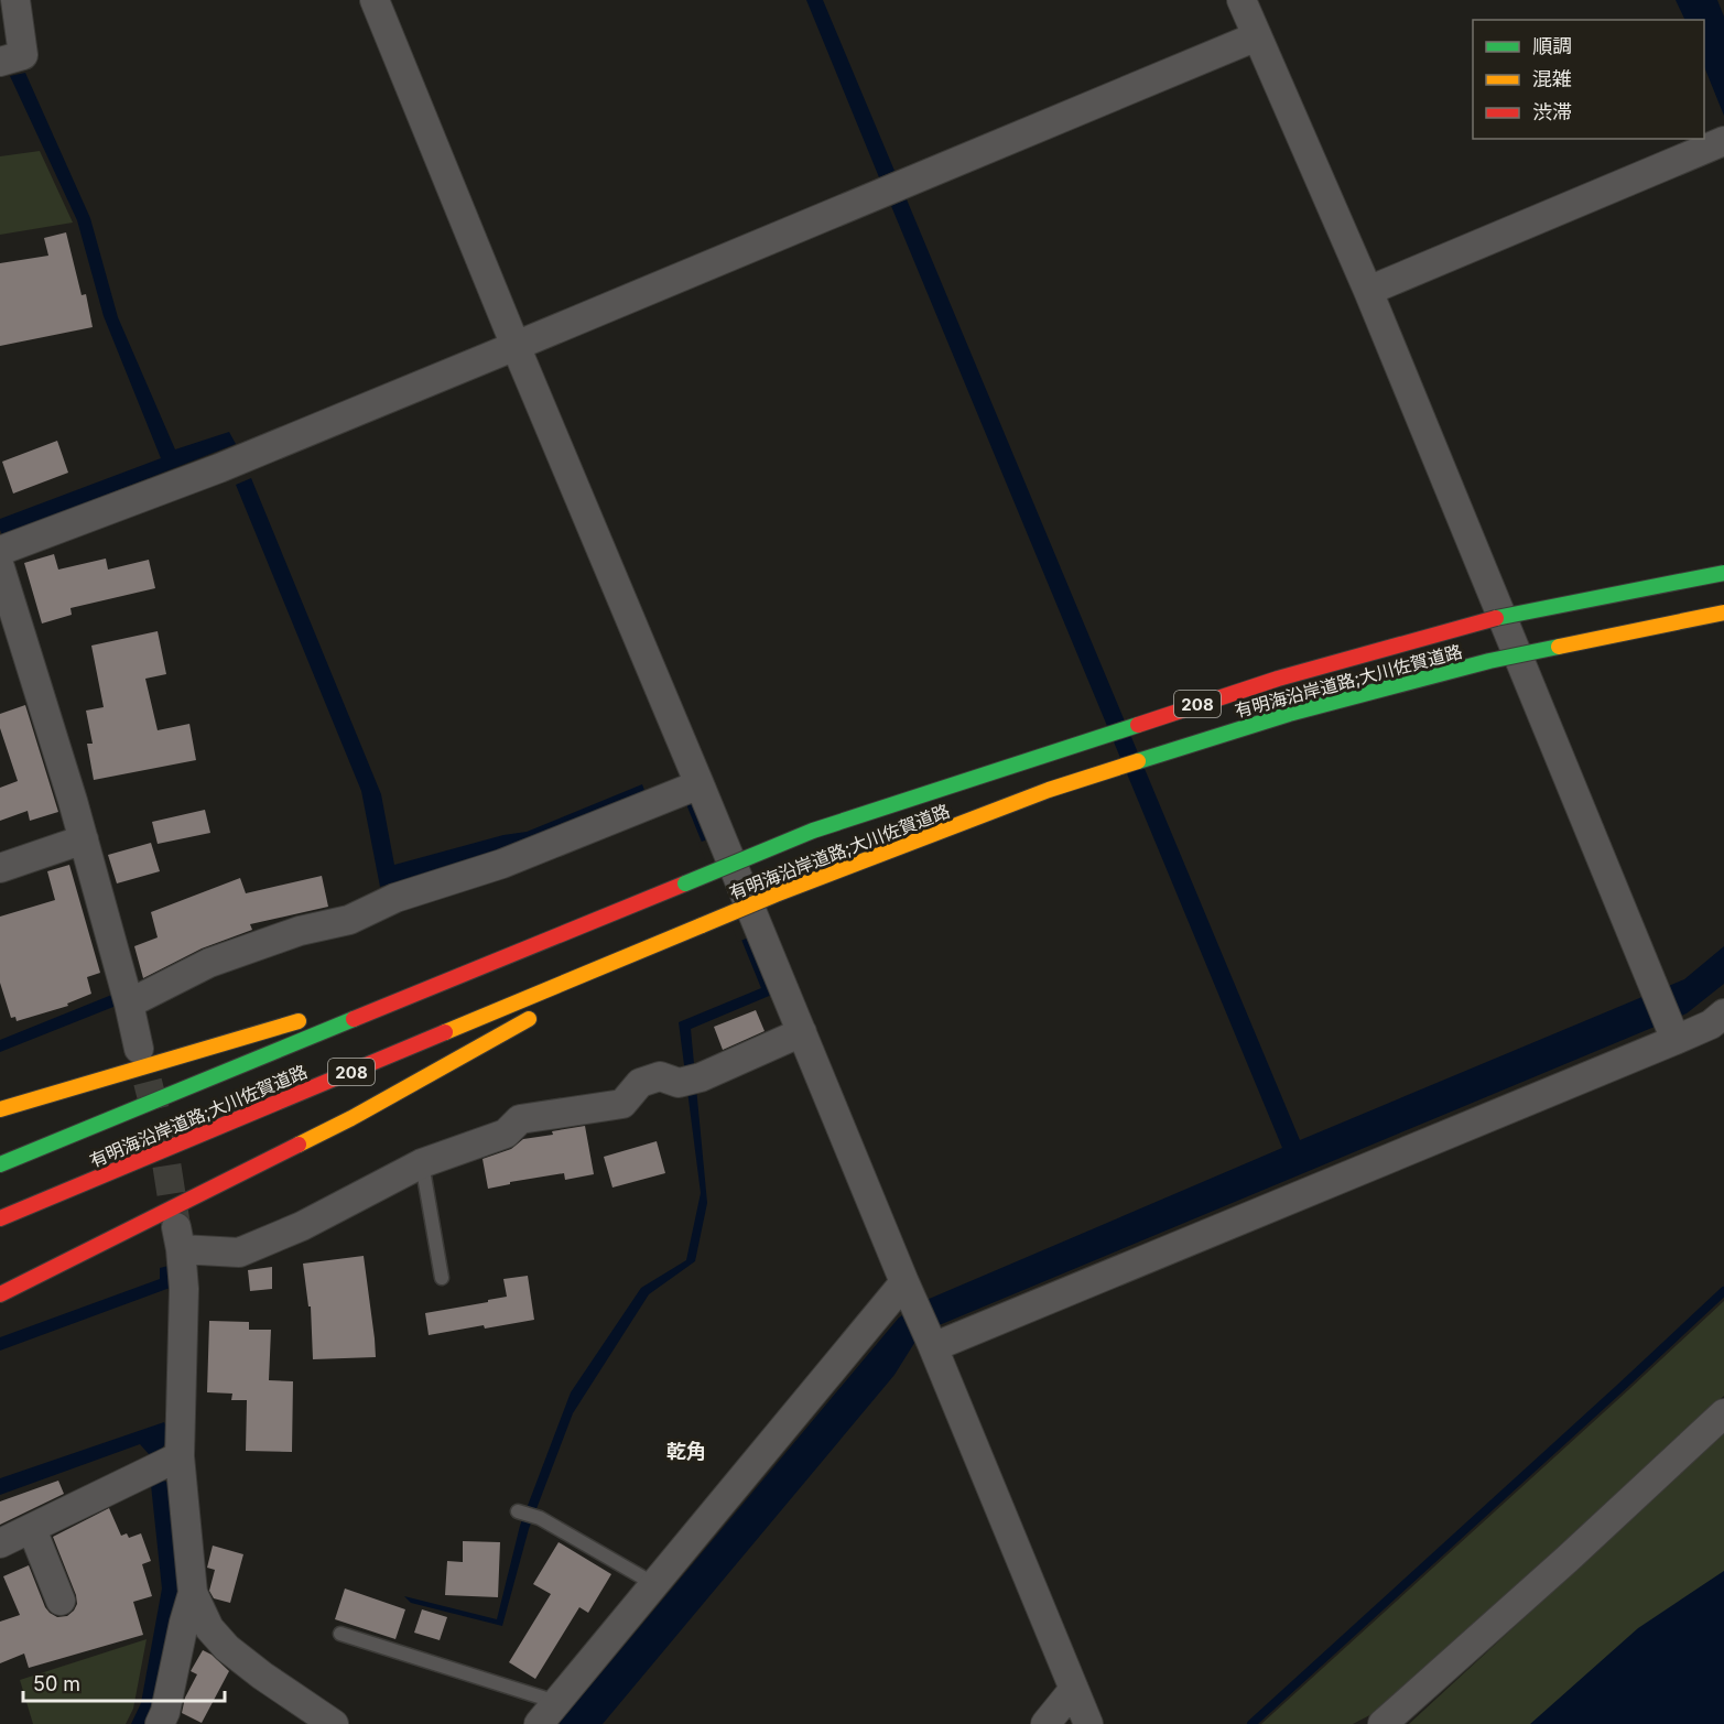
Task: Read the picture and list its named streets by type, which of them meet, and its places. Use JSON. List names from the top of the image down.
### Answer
{
  "streets": {
    "highway": ["有明海沿岸道路;大川佐賀道路", "208"]
  },
  "districts": ["乾角"],
  "legend": ["順調", "混雑", "渋滞"],
  "scale_bar": "50 m"
}
